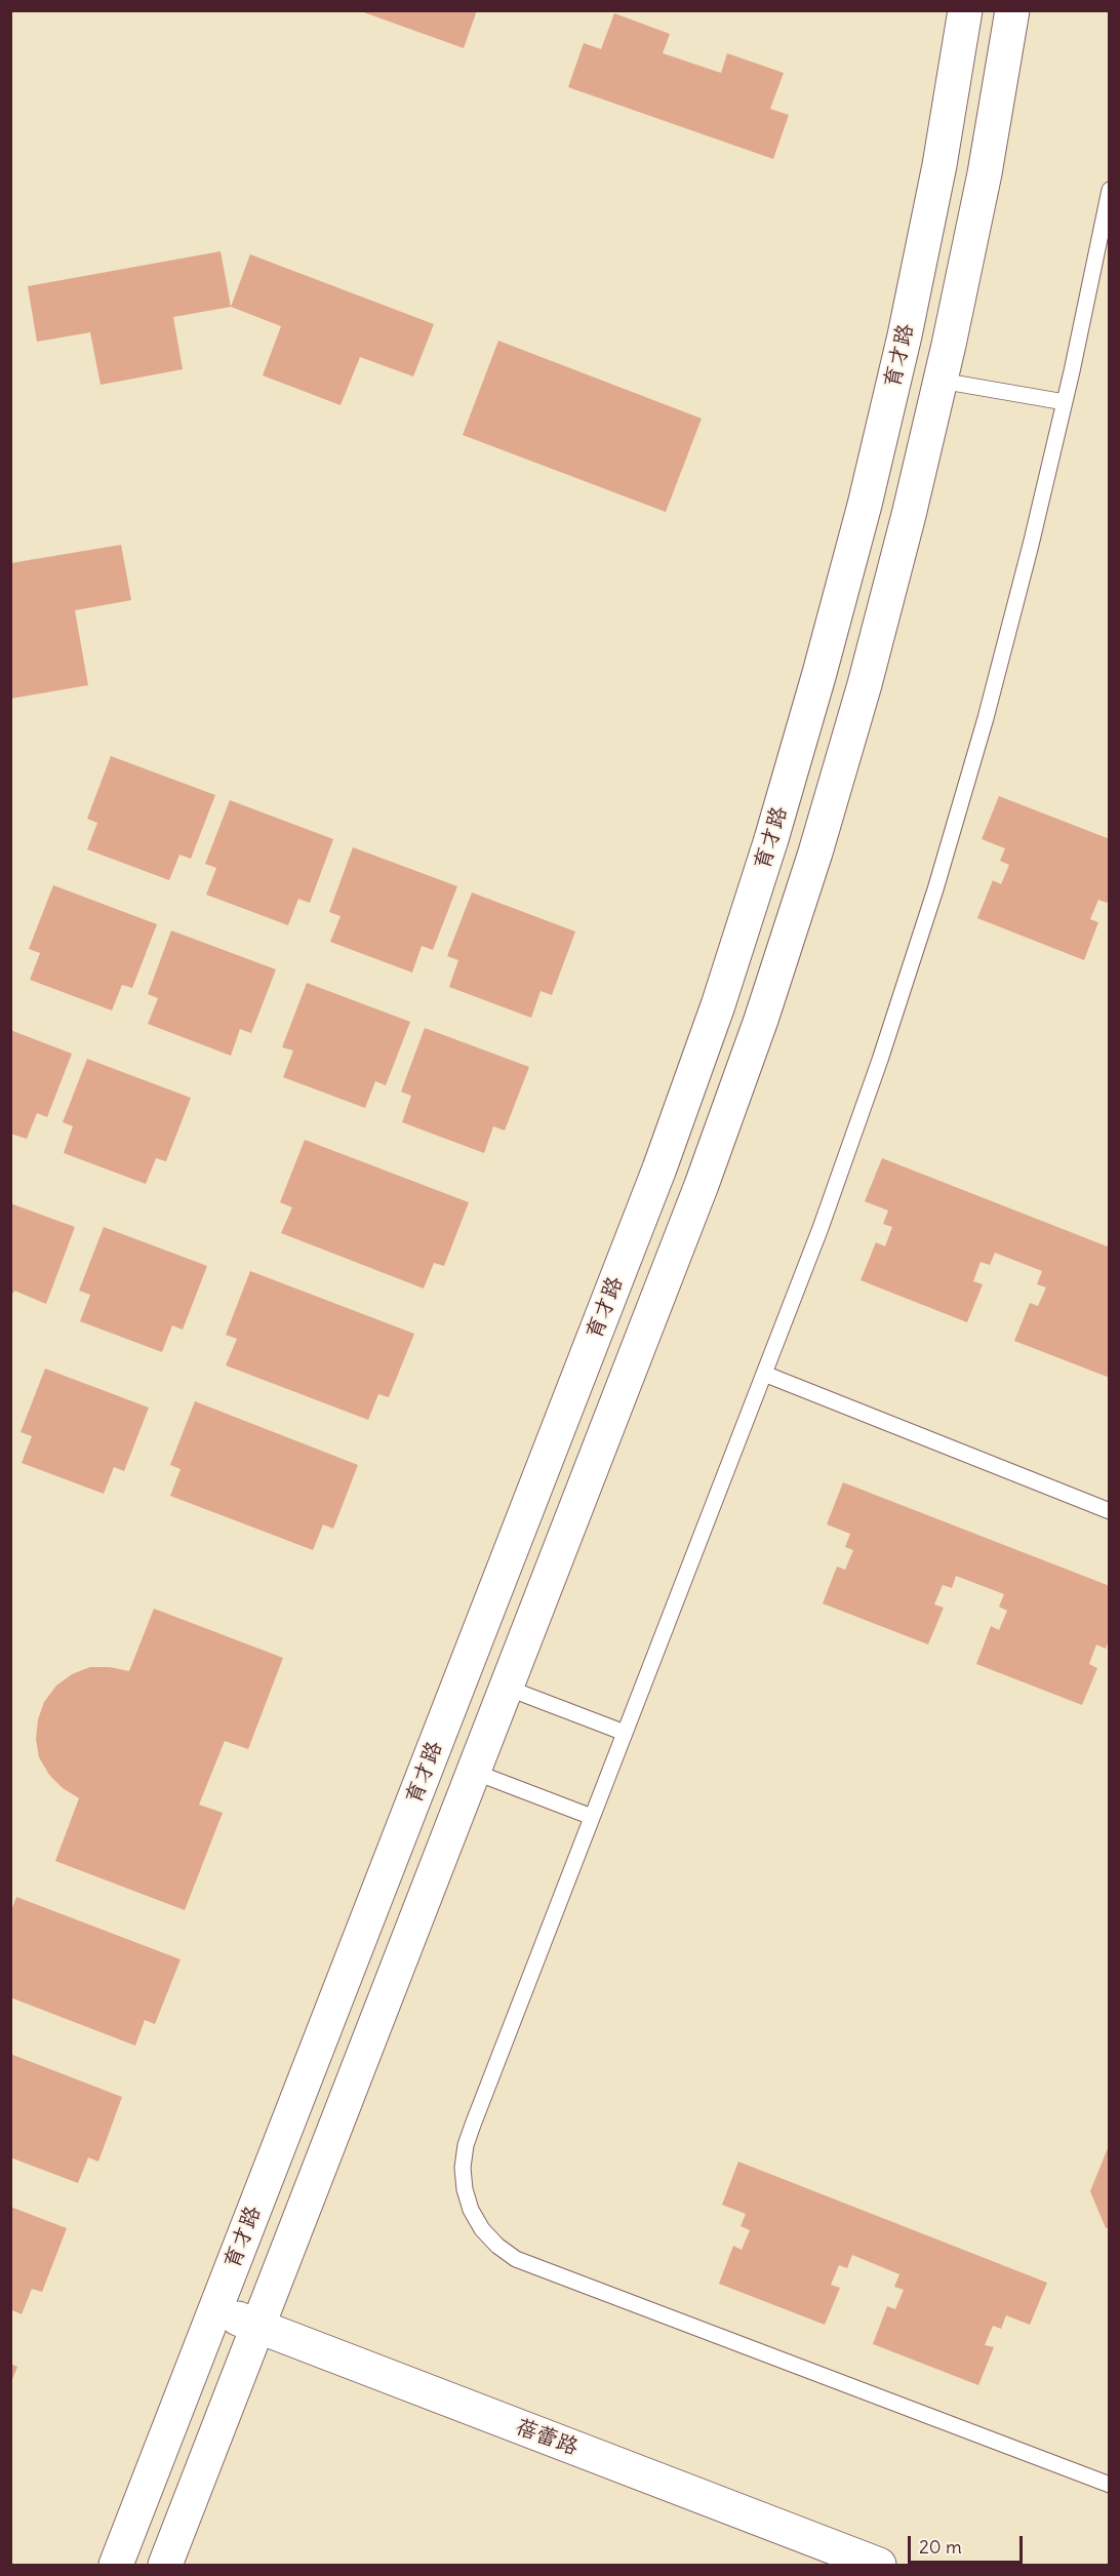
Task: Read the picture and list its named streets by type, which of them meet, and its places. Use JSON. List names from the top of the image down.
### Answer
{
  "streets": {
    "street": ["育才路", "蓓蕾路"]
  },
  "crossings": [
    ["育才路", "蓓蕾路"]
  ],
  "scale_bar": "20 m"
}
